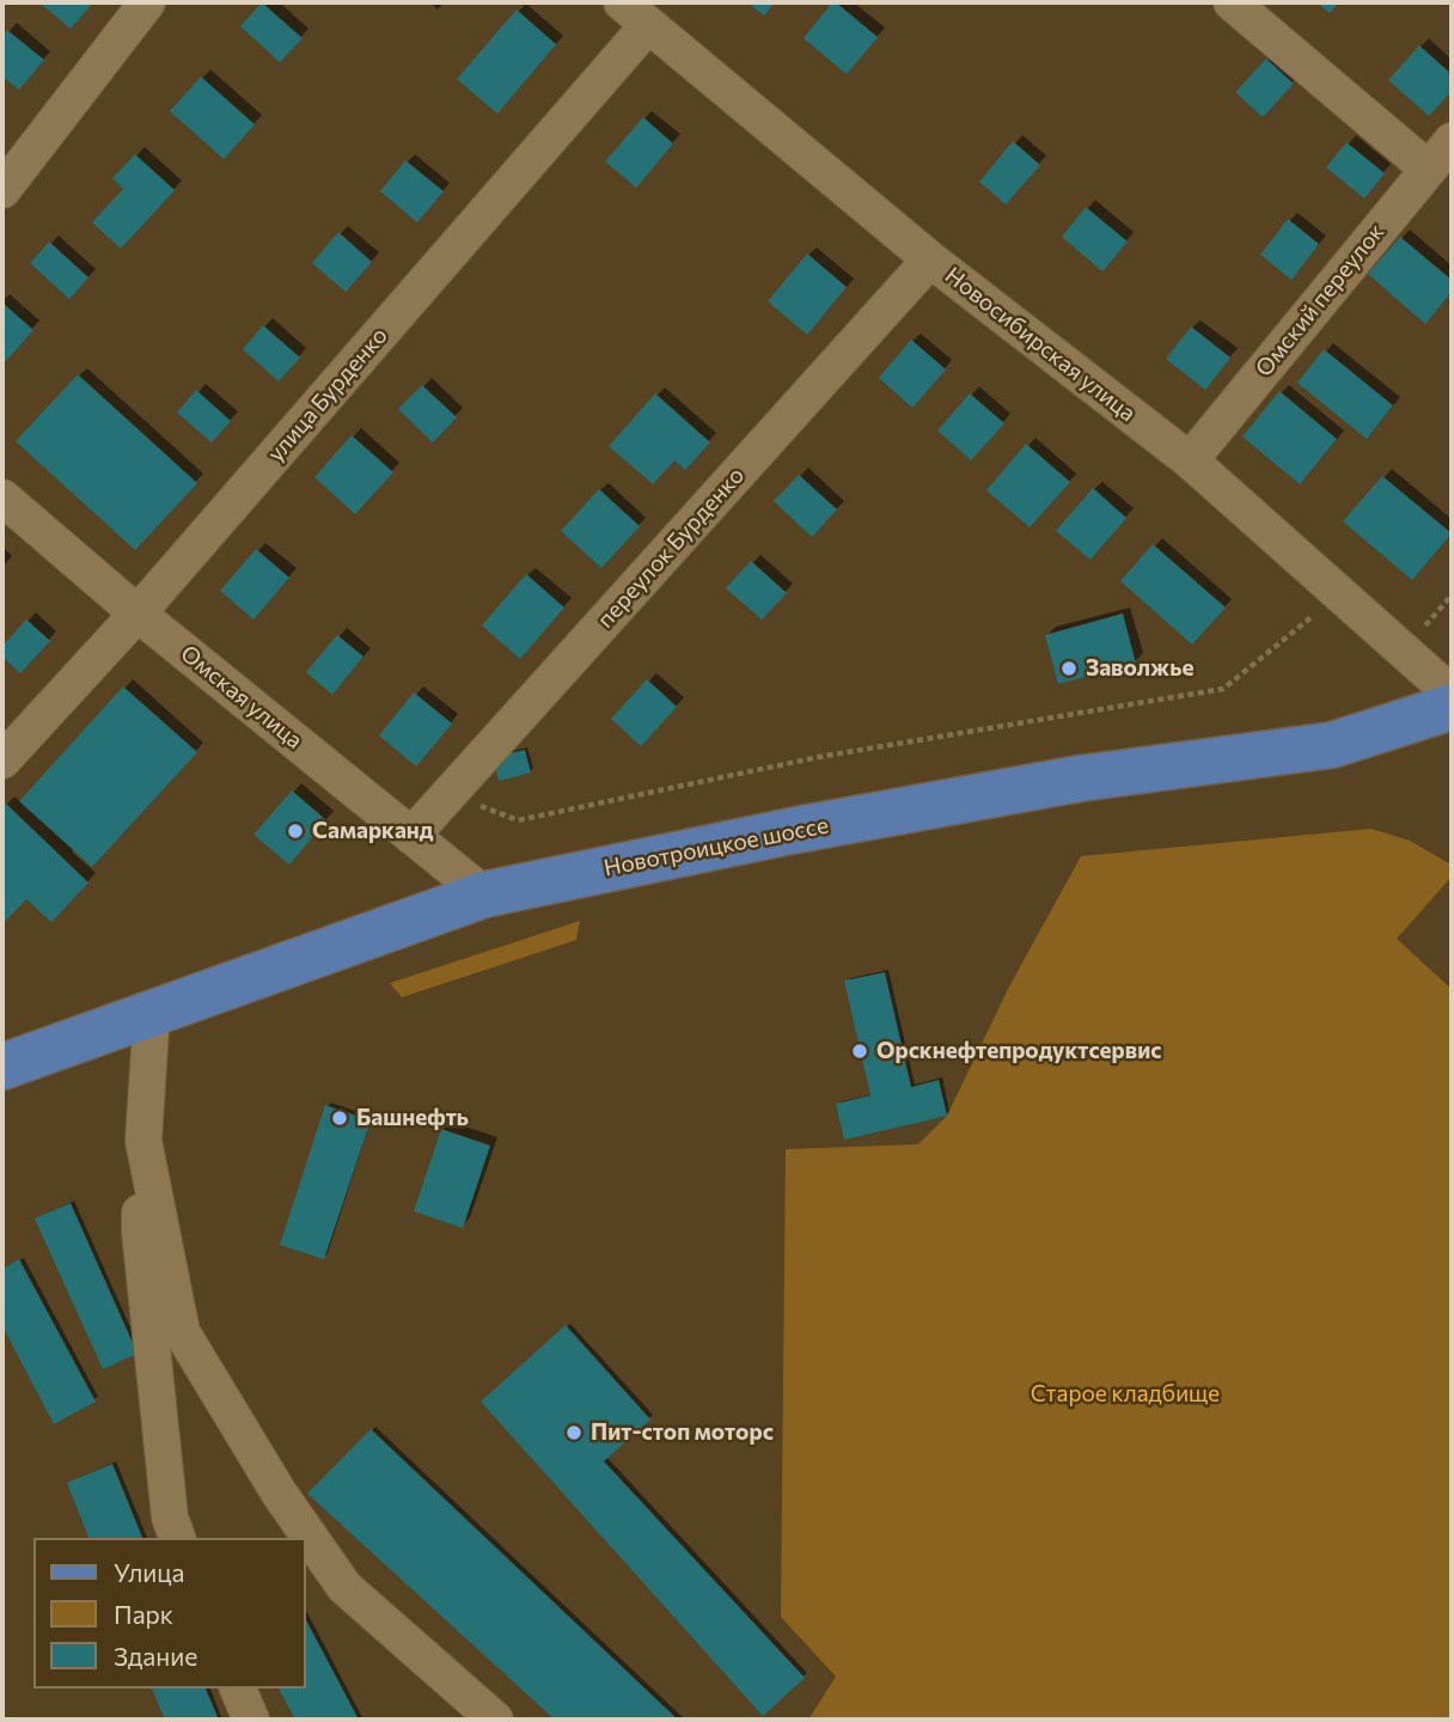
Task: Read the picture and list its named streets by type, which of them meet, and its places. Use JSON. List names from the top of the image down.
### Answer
{
  "streets": {
    "main road": ["Новотроицкое шоссе"],
    "street": [
      "Омский переулок",
      "Новосибирская улица",
      "улица Бурденко",
      "переулок Бурденко",
      "Омская улица"
    ]
  },
  "crossings": [
    ["Омский переулок", "Новосибирская улица"],
    ["Новосибирская улица", "улица Бурденко"],
    ["Новосибирская улица", "переулок Бурденко"],
    ["улица Бурденко", "Омская улица"],
    ["переулок Бурденко", "Омская улица"],
    ["Омская улица", "Новотроицкое шоссе"]
  ],
  "parks": ["Старое кладбище"],
  "places": [
    "Заволжье",
    "Самарканд",
    "Орскнефтепродуктсервис",
    "Башнефть",
    "Пит-стоп моторс"
  ],
  "legend": ["Улица", "Парк", "Здание"]
}
